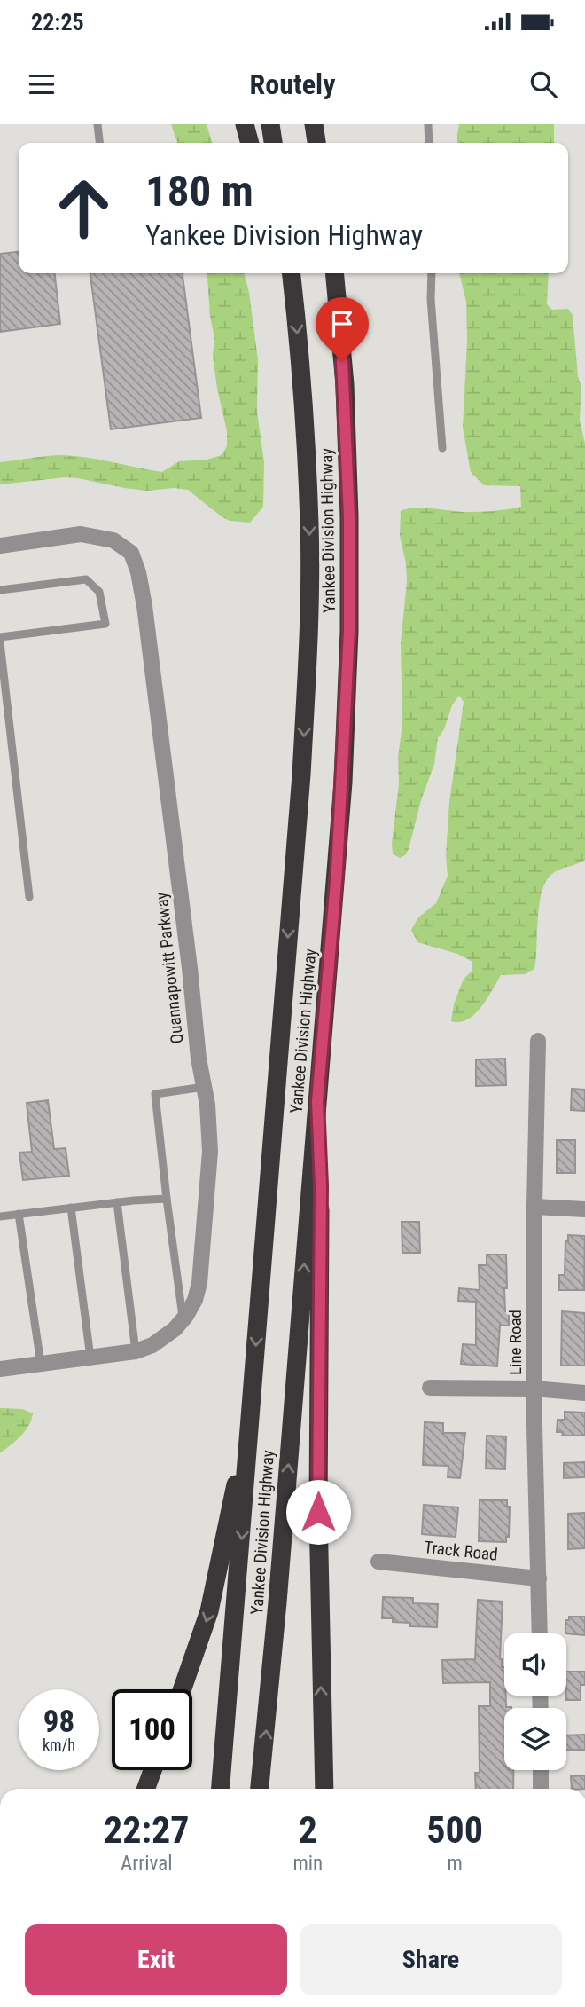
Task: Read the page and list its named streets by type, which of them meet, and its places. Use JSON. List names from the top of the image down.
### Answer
{
  "streets": {
    "highway": ["Yankee Division Highway"],
    "street": ["Quannapowitt Parkway", "Line Road", "Track Road"]
  },
  "crossings": [
    ["Line Road", "Track Road"]
  ],
  "page": {
    "status": "22:25",
    "header": "Routely",
    "turn": ["180 m", "Yankee Division Highway"],
    "speed": "98 km/h",
    "limit": "100",
    "eta": [
      "22:27",
      "Arrival",
      "2",
      "min",
      "500",
      "m"
    ],
    "buttons": ["Exit", "Share"]
  }
}
